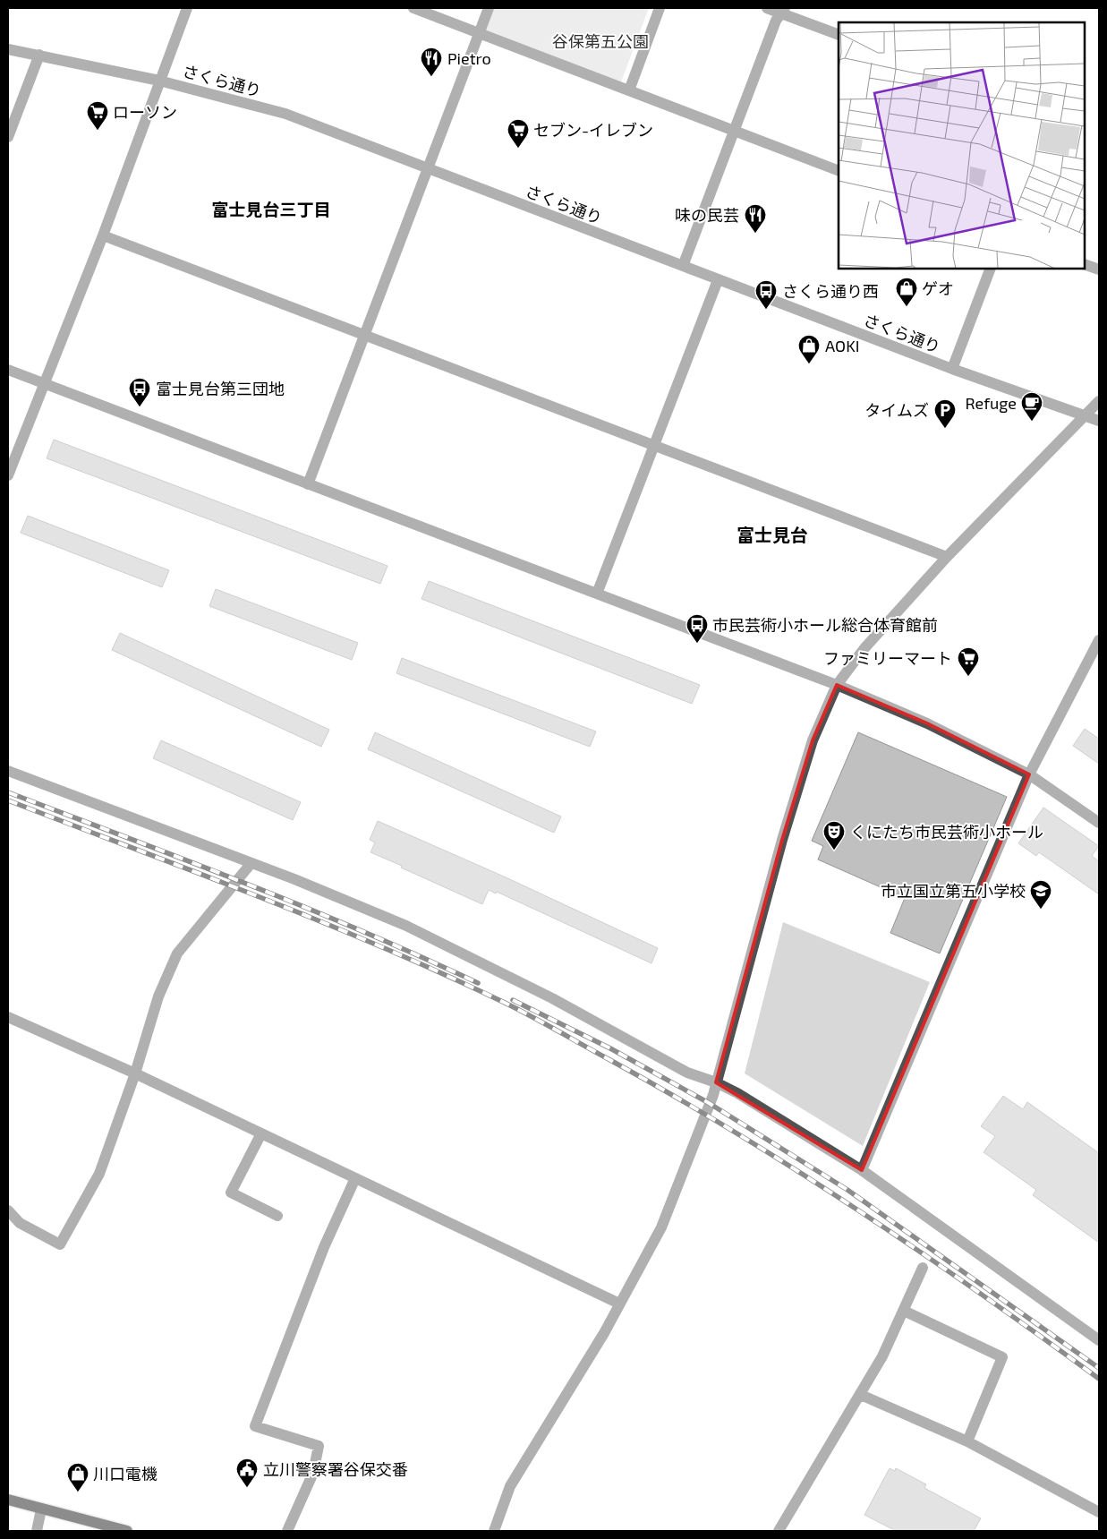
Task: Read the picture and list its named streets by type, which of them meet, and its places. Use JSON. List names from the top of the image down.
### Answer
{
  "streets": {
    "street": ["さくら通り"]
  },
  "districts": ["富士見台三丁目", "富士見台"],
  "parks": ["谷保第五公園"],
  "places": {
    "restaurant": ["Pietro", "味の民芸"],
    "supermarket": ["ローソン", "セブン-イレブン", "ファミリーマート"],
    "shop": ["ゲオ", "AOKI", "川口電機"],
    "bus stop": ["さくら通り西", "富士見台第三団地", "市民芸術小ホール総合体育館前"],
    "cafe": ["Refuge"],
    "parking": ["タイムズ"],
    "theatre": ["くにたち市民芸術小ホール"],
    "school or university": ["市立国立第五小学校"],
    "public building": ["立川警察署谷保交番"]
  }
}
